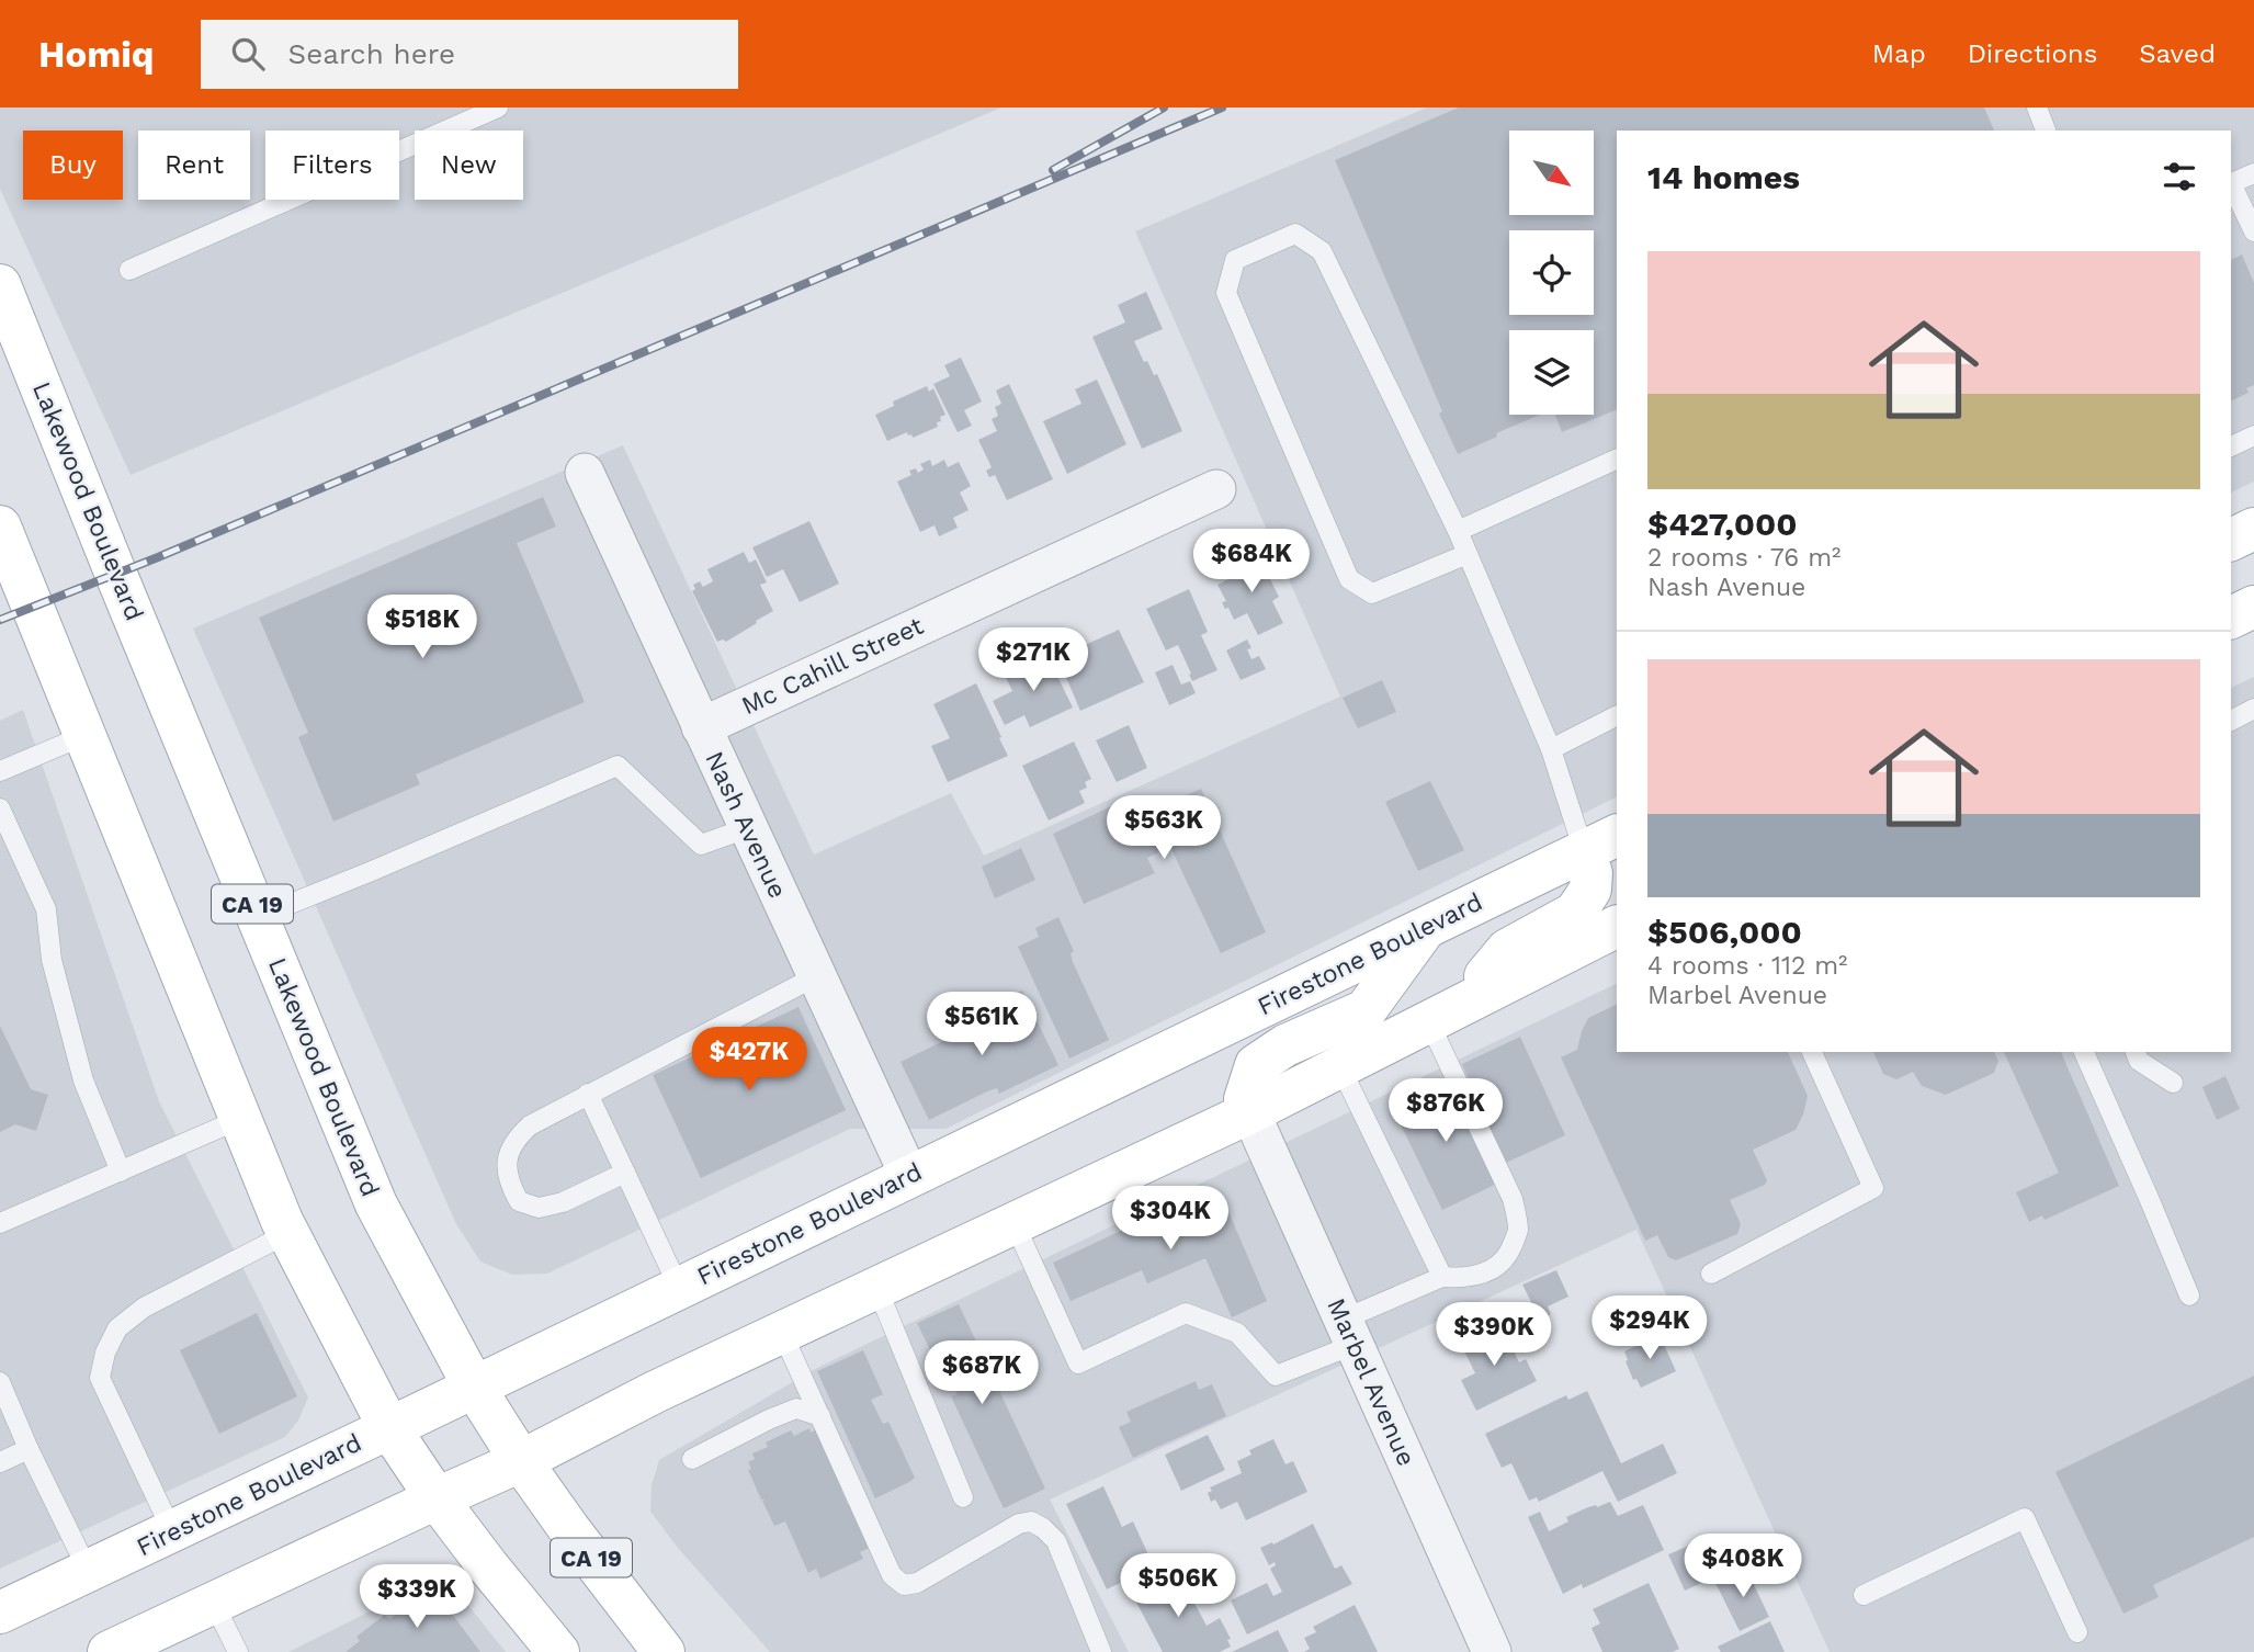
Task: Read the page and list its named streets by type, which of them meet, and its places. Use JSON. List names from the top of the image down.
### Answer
{
  "streets": {
    "main road": ["Lakewood Boulevard", "CA 19", "Firestone Boulevard"],
    "street": ["Mc Cahill Street", "Nash Avenue", "Marbel Avenue"]
  },
  "crossings": [
    ["Lakewood Boulevard", "Firestone Boulevard"],
    ["Mc Cahill Street", "Nash Avenue"],
    ["Nash Avenue", "Firestone Boulevard"]
  ],
  "north": "bottom right",
  "page": {
    "header": "Homiq",
    "search": "Search here",
    "nav": ["Map", "Directions", "Saved"],
    "chip": [
      "Buy",
      "Rent",
      "Filters",
      "New"
    ],
    "heading": "14 homes",
    "list": [
      {
        "name": "$427,000",
        "note": "2 rooms · 76 m² · Nash Avenue"
      },
      {
        "name": "$506,000",
        "note": "4 rooms · 112 m² · Marbel Avenue"
      }
    ],
    "price": [
      "$684K",
      "$518K",
      "$271K",
      "$563K",
      "$561K",
      "$427K",
      "$876K",
      "$304K",
      "$294K",
      "$390K",
      "$687K",
      "$408K",
      "$506K",
      "$339K"
    ]
  }
}
